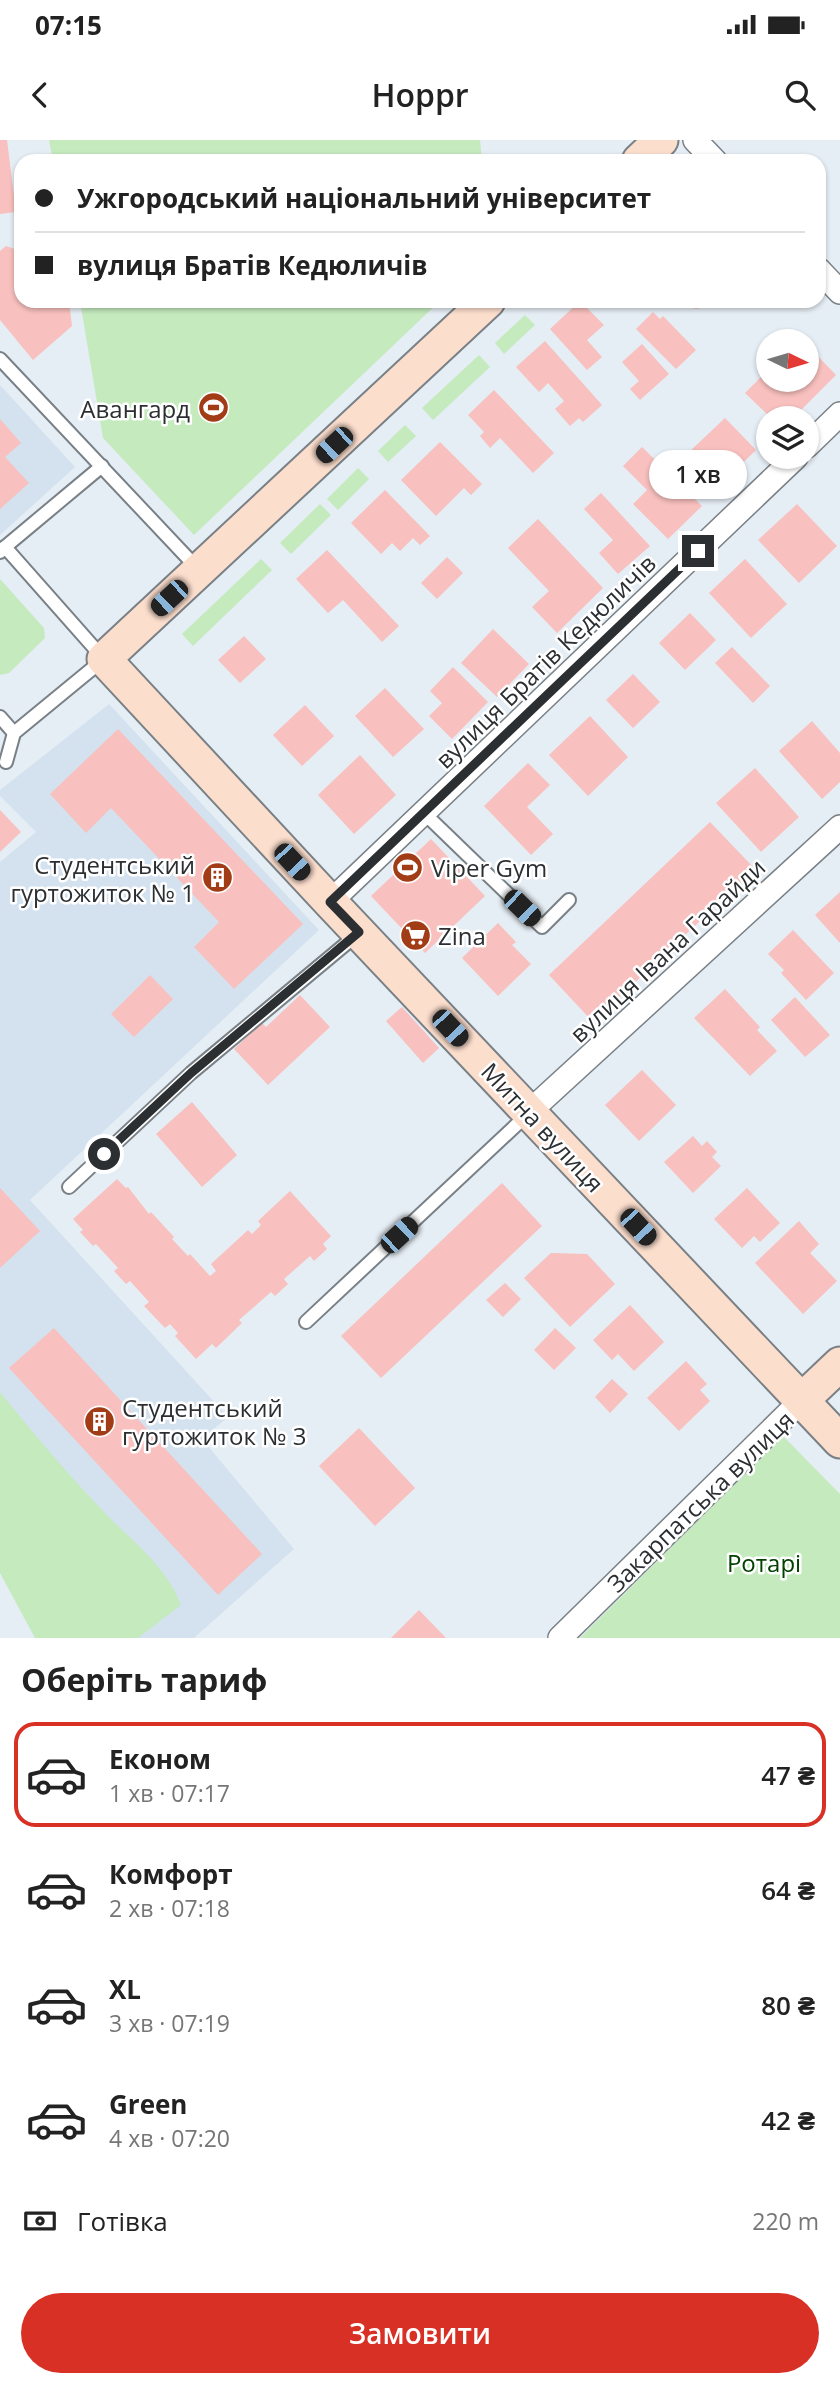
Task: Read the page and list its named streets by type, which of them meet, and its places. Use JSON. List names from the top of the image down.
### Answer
{
  "streets": {
    "street": [
      "вулиця Братів Кедюличів",
      "вулиця Івана Гарайди",
      "Митна вулиця",
      "Закарпатська вулиця"
    ]
  },
  "crossings": [
    ["вулиця Братів Кедюличів", "Митна вулиця"],
    ["вулиця Івана Гарайди", "Митна вулиця"],
    ["Митна вулиця", "Закарпатська вулиця"]
  ],
  "parks": ["Ротарі"],
  "places": {
    "sports": ["Авангард", "Viper Gym"],
    "building": ["Студентський гуртожиток № 1", "Студентський гуртожиток № 3"],
    "supermarket": ["Zina"]
  },
  "north": "right",
  "page": {
    "status": "07:15",
    "header": "Hoppr",
    "banner": ["Ужгородський національний університет", "вулиця Братів Кедюличів"],
    "bubble": "1 хв",
    "heading": "Оберіть тариф",
    "list": [
      {
        "name": "Економ",
        "note": "1 хв · 07:17",
        "value": "47 ₴"
      },
      {
        "name": "Комфорт",
        "note": "2 хв · 07:18",
        "value": "64 ₴"
      },
      {
        "name": "XL",
        "note": "3 хв · 07:19",
        "value": "80 ₴"
      },
      {
        "name": "Green",
        "note": "4 хв · 07:20",
        "value": "42 ₴"
      }
    ],
    "pay": ["Готівка", "220 m"],
    "buttons": "Замовити"
  }
}
